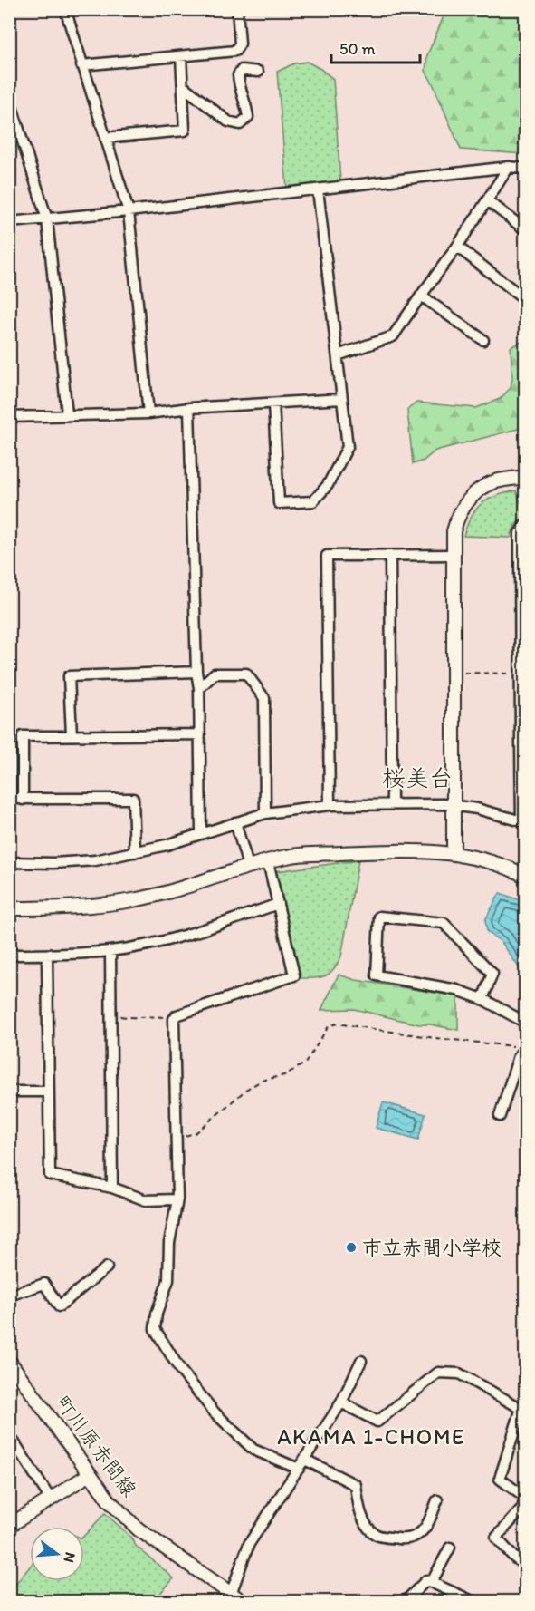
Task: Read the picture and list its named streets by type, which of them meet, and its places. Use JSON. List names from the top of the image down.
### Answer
{
  "streets": {
    "street": ["町川原赤間線"]
  },
  "districts": ["桜美台", "AKAMA 1-CHOME"],
  "places": ["市立赤間小学校"],
  "scale_bar": "50 m",
  "north": "right"
}
